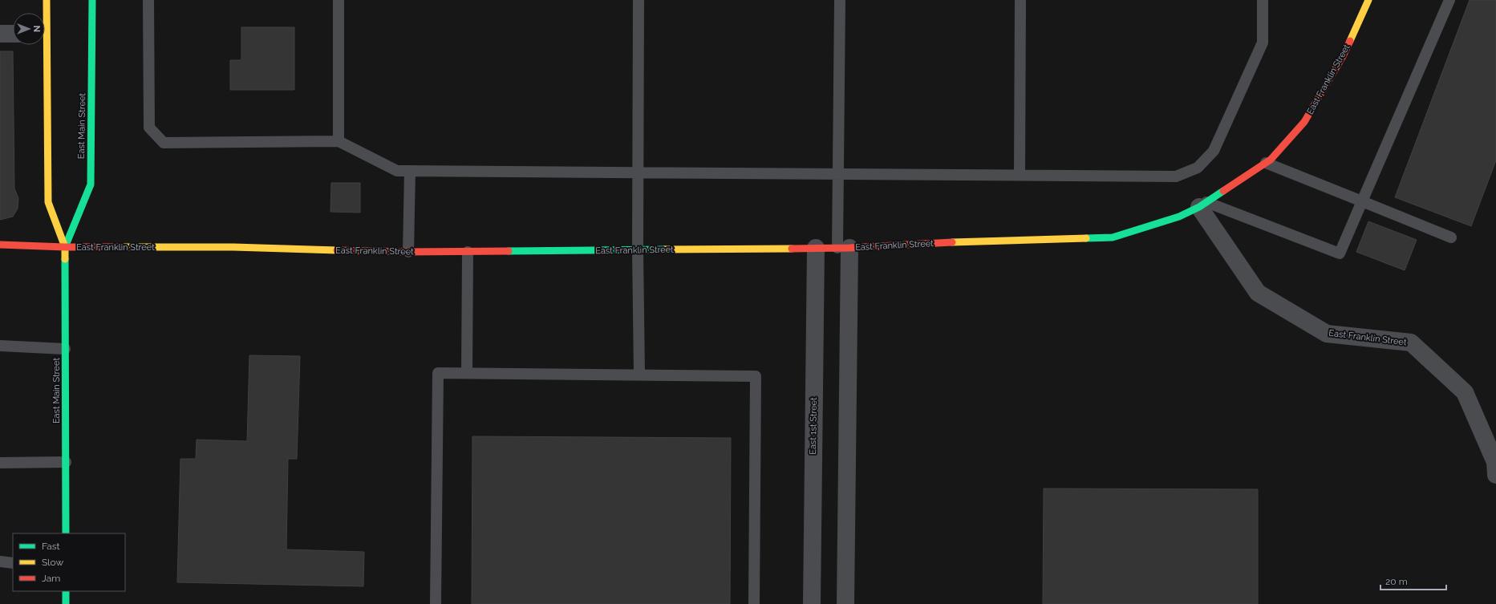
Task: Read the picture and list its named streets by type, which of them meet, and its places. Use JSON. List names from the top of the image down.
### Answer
{
  "streets": {
    "street": ["East Franklin Street", "East Main Street", "East 1st Street"]
  },
  "crossings": [
    ["East Franklin Street", "East Main Street"],
    ["East Franklin Street", "East 1st Street"]
  ],
  "legend": ["Fast", "Slow", "Jam"],
  "scale_bar": "20 m",
  "north": "right"
}
